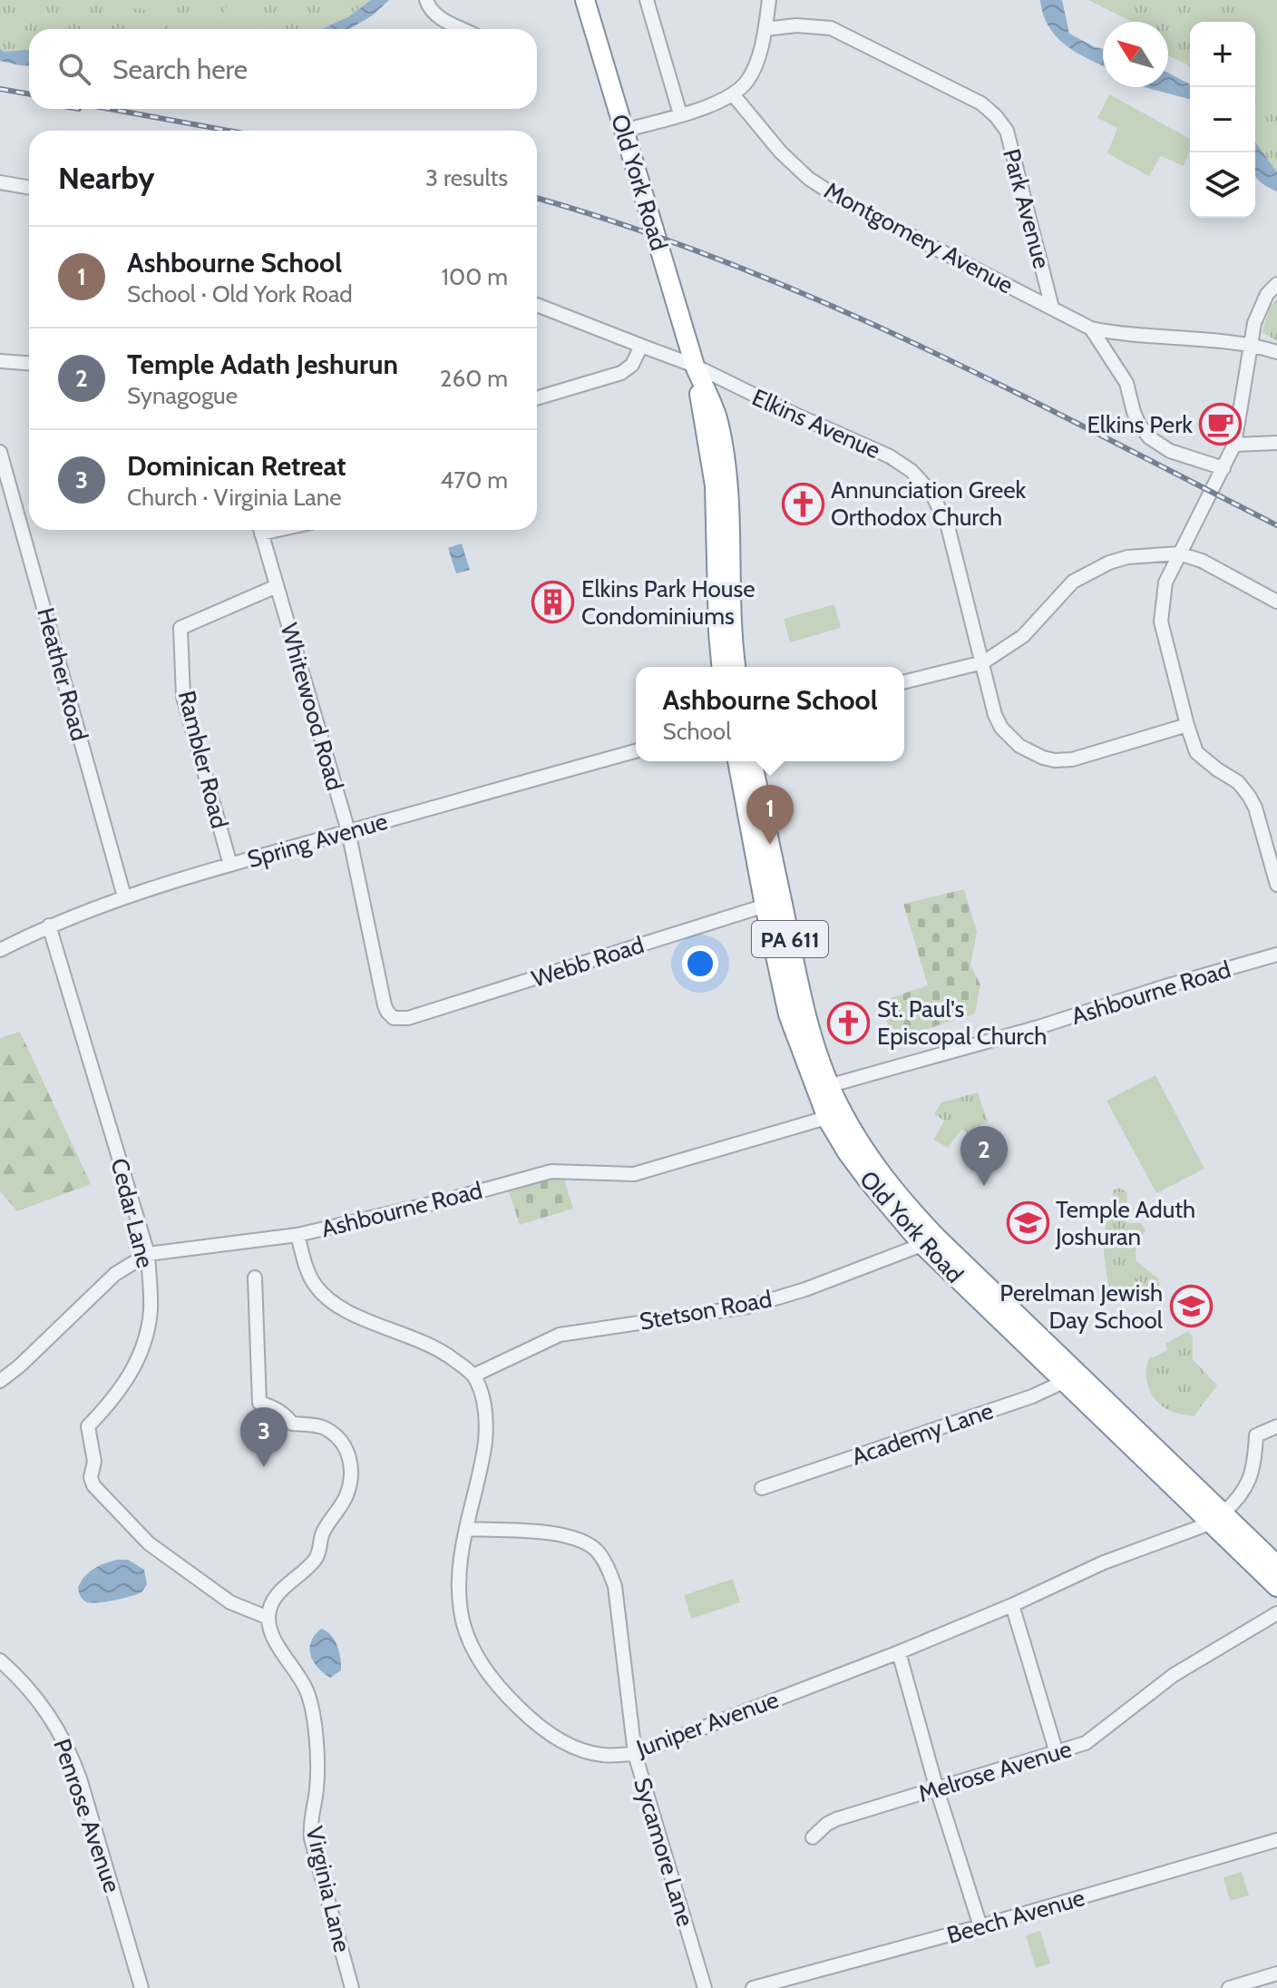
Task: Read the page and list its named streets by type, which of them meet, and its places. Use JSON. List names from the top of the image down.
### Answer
{
  "streets": {
    "highway": ["Old York Road", "PA 611"],
    "street": [
      "Park Avenue",
      "Montgomery Avenue",
      "Elkins Avenue",
      "Heather Road",
      "Whitewood Road",
      "Rambler Road",
      "Spring Avenue",
      "Webb Road",
      "Ashbourne Road",
      "Cedar Lane",
      "Stetson Road",
      "Academy Lane",
      "Juniper Avenue",
      "Melrose Avenue",
      "Penrose Avenue",
      "Sycamore Lane",
      "Virginia Lane",
      "Beech Avenue"
    ]
  },
  "crossings": [
    ["Old York Road", "Elkins Avenue"],
    ["Old York Road", "Webb Road"],
    ["Old York Road", "Ashbourne Road"],
    ["Old York Road", "Stetson Road"],
    ["Old York Road", "Academy Lane"],
    ["Old York Road", "Juniper Avenue"],
    ["Park Avenue", "Montgomery Avenue"],
    ["Heather Road", "Spring Avenue"],
    ["Whitewood Road", "Rambler Road"],
    ["Whitewood Road", "Spring Avenue"],
    ["Whitewood Road", "Webb Road"],
    ["Rambler Road", "Spring Avenue"],
    ["Spring Avenue", "Cedar Lane"],
    ["Ashbourne Road", "Cedar Lane"],
    ["Cedar Lane", "Virginia Lane"],
    ["Stetson Road", "Juniper Avenue"],
    ["Juniper Avenue", "Sycamore Lane"]
  ],
  "places": {
    "cafe": ["Elkins Perk"],
    "church": ["Annunciation Greek Orthodox Church", "St. Paul's Episcopal Church"],
    "building": ["Elkins Park House Condominiums"],
    "school or university": ["Temple Aduth Joshuran", "Perelman Jewish Day School"]
  },
  "north": "top left",
  "page": {
    "map_buttons": ["+", "−"],
    "search": "Search here",
    "heading": ["Nearby", "3 results"],
    "list": [
      {
        "mark": "1",
        "name": "Ashbourne School",
        "note": "School · Old York Road",
        "value": "100 m"
      },
      {
        "mark": "2",
        "name": "Temple Adath Jeshurun",
        "note": "Synagogue",
        "value": "260 m"
      },
      {
        "mark": "3",
        "name": "Dominican Retreat",
        "note": "Church · Virginia Lane",
        "value": "470 m"
      }
    ],
    "popup": ["Ashbourne School", "School"],
    "pins": ["1", "2", "3"]
  }
}
